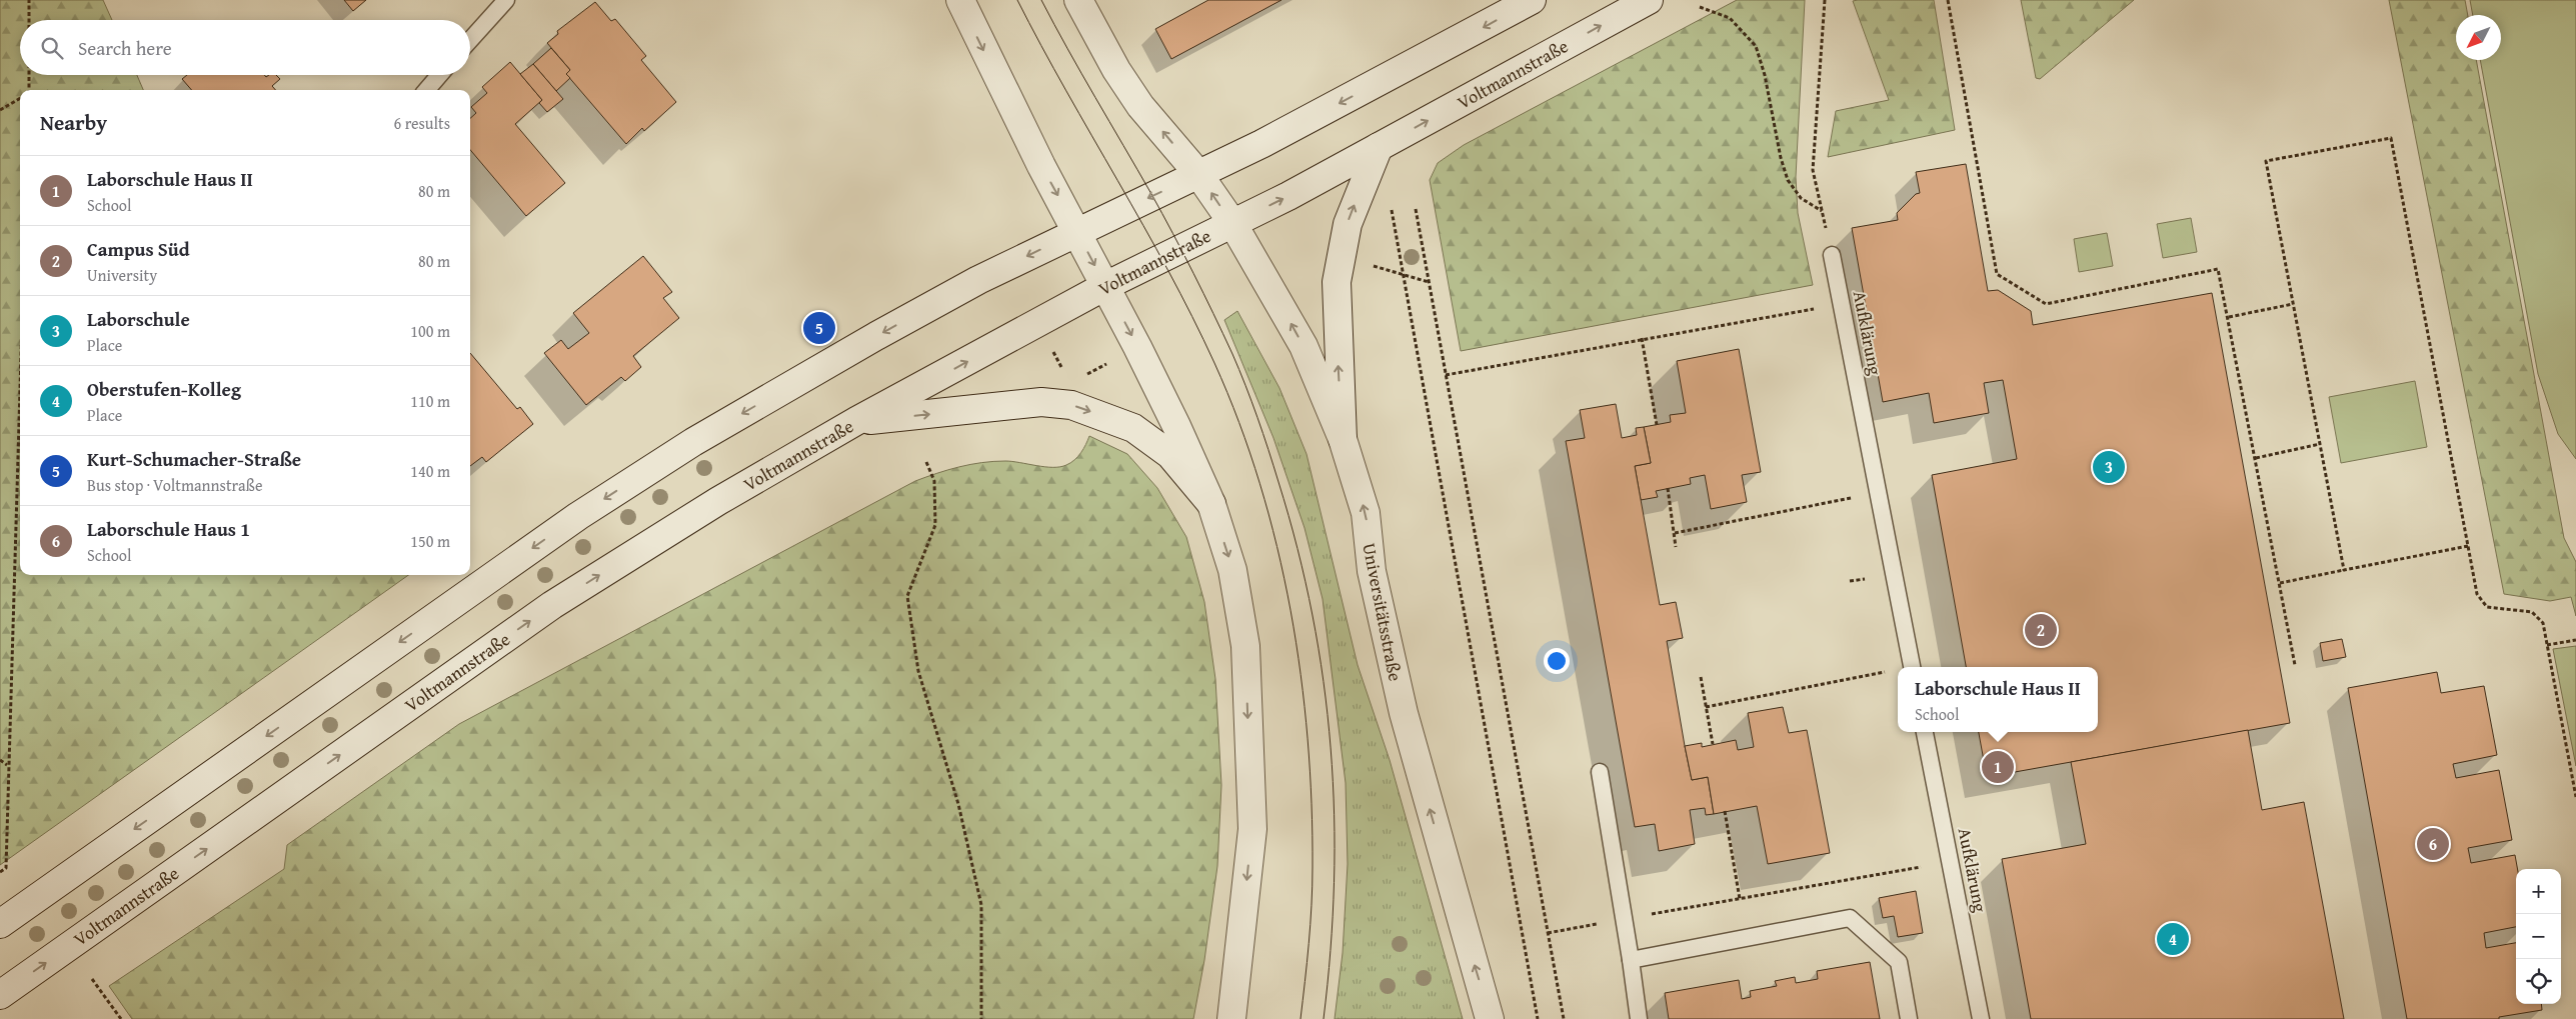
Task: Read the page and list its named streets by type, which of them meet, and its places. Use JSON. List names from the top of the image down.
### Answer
{
  "streets": {
    "street": ["Voltmannstraße", "Universitätsstraße"],
    "lane": ["Aufklärung"]
  },
  "crossings": [
    ["Voltmannstraße", "Universitätsstraße"]
  ],
  "north": "bottom left",
  "page": {
    "search": "Search here",
    "heading": ["Nearby", "6 results"],
    "list": [
      {
        "mark": "1",
        "name": "Laborschule Haus II",
        "note": "School",
        "value": "80 m"
      },
      {
        "mark": "2",
        "name": "Campus Süd",
        "note": "University",
        "value": "80 m"
      },
      {
        "mark": "3",
        "name": "Laborschule",
        "note": "Place",
        "value": "100 m"
      },
      {
        "mark": "4",
        "name": "Oberstufen-Kolleg",
        "note": "Place",
        "value": "110 m"
      },
      {
        "mark": "5",
        "name": "Kurt-Schumacher-Straße",
        "note": "Bus stop · Voltmannstraße",
        "value": "140 m"
      },
      {
        "mark": "6",
        "name": "Laborschule Haus 1",
        "note": "School",
        "value": "150 m"
      }
    ],
    "pins": [
      "5",
      "3",
      "2",
      "1",
      "6",
      "4"
    ],
    "popup": ["Laborschule Haus II", "School"],
    "map_buttons": ["+", "−"]
  }
}
